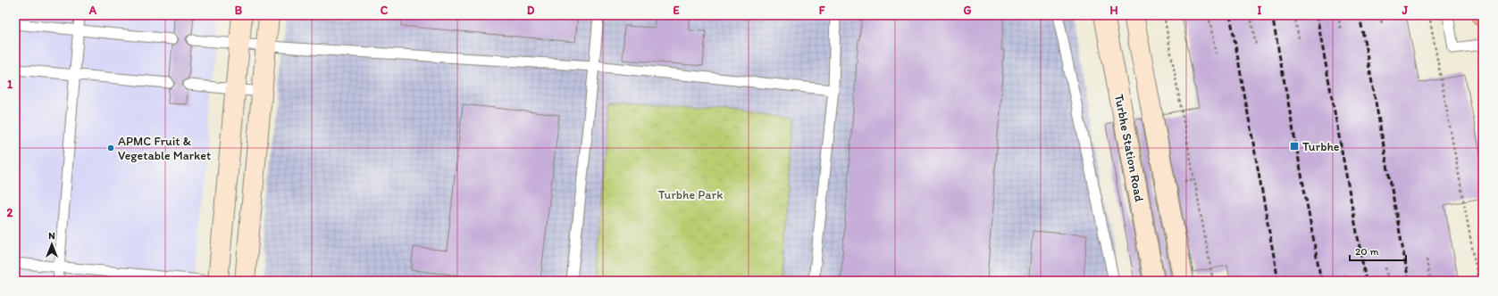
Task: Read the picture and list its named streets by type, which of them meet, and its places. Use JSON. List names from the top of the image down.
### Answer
{
  "streets": {
    "street": ["Turbhe Station Road"]
  },
  "parks": ["Turbhe Park"],
  "places": {
    "transit": ["Turbhe"],
    "other": ["APMC Fruit & Vegetable Market"]
  },
  "scale_bar": "20 m",
  "north": "top",
  "grid": {
    "columns": [
      "A",
      "B",
      "C",
      "D",
      "E",
      "F",
      "G",
      "H",
      "I",
      "J"
    ],
    "rows": ["1", "2"]
  }
}
